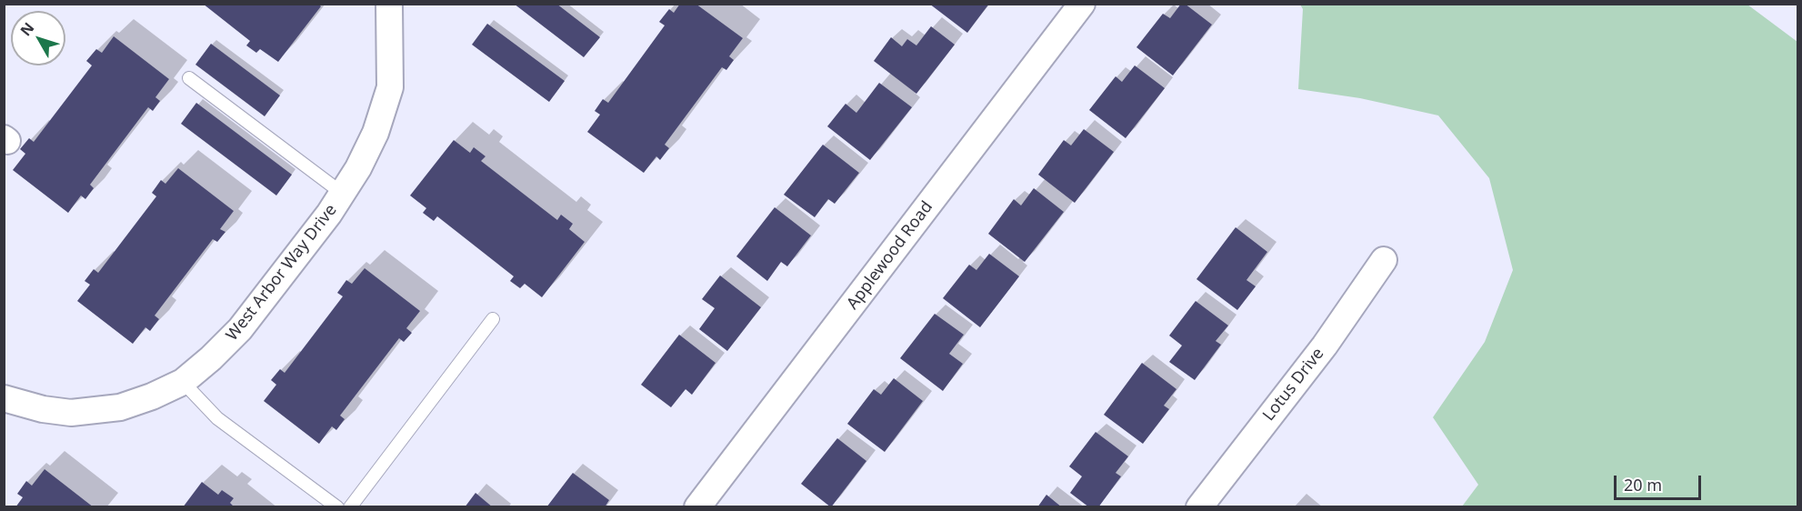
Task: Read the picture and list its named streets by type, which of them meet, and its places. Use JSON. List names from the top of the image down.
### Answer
{
  "streets": {
    "street": ["Applewood Road", "West Arbor Way Drive", "Lotus Drive"]
  },
  "scale_bar": "20 m",
  "north": "top left"
}
